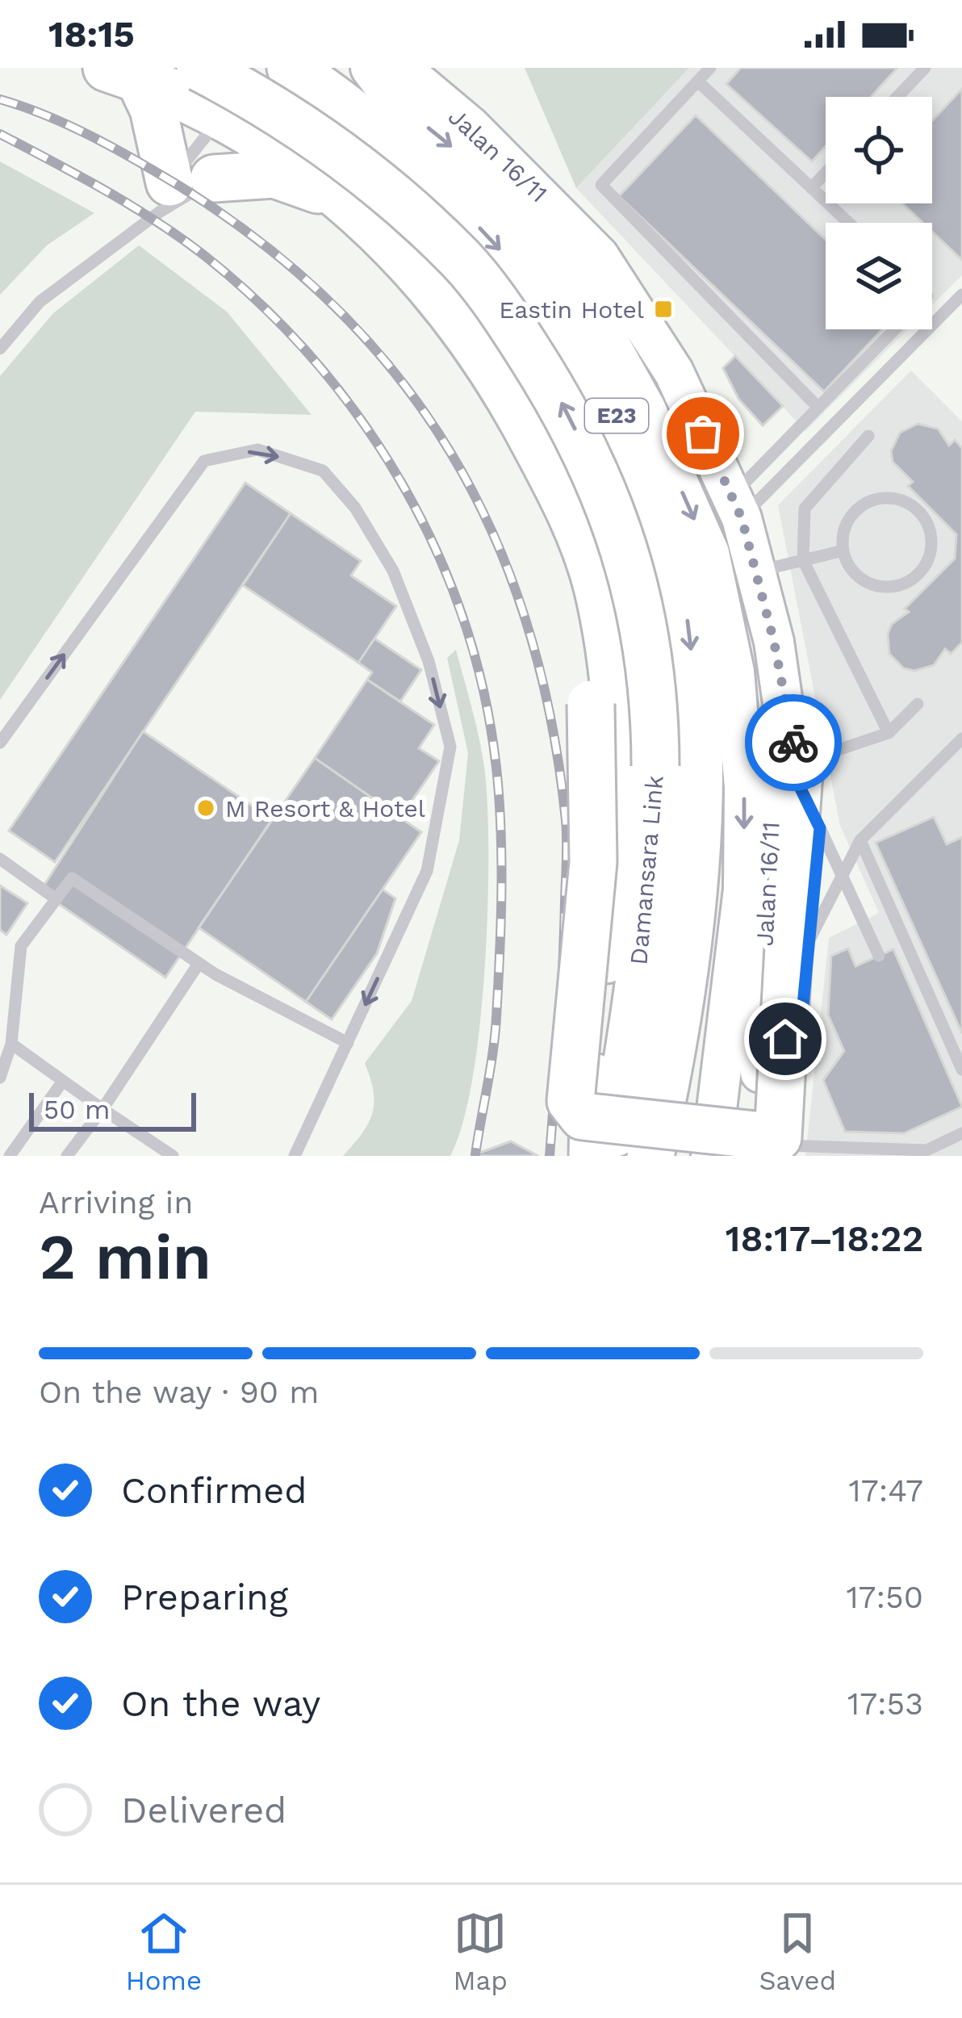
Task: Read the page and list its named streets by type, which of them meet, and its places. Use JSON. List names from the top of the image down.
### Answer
{
  "streets": {
    "highway": ["E23", "Damansara Link"],
    "main road": ["Jalan 16/11"]
  },
  "crossings": [
    ["E23", "Damansara Link"]
  ],
  "places": {
    "transit": ["Eastin Hotel"],
    "other": ["M Resort & Hotel"]
  },
  "scale_bar": "50 m",
  "page": {
    "status": "18:15",
    "scale": "50 m",
    "heading": ["2 min", "Arriving in", "18:17–18:22"],
    "bar": "On the way · 90 m",
    "list": [
      ["Confirmed", "17:47"],
      ["Preparing", "17:50"],
      ["On the way", "17:53"],
      "Delivered"
    ],
    "tabs": ["Home", "Map", "Saved"]
  }
}
